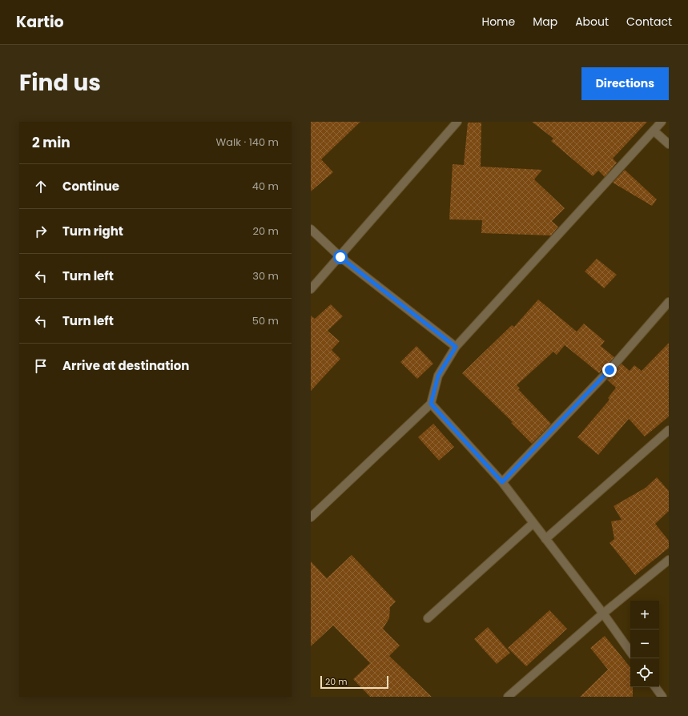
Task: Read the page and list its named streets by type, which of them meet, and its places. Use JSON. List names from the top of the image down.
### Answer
{
  "scale_bar": "20 m",
  "page": {
    "header": "Kartio",
    "nav": [
      "Home",
      "Map",
      "About",
      "Contact"
    ],
    "title": "Find us",
    "buttons": "Directions",
    "heading": ["2 min", "Walk · 140 m"],
    "list": [
      ["Continue", "40 m"],
      ["Turn right", "20 m"],
      ["Turn left", "30 m"],
      ["Turn left", "50 m"],
      "Arrive at destination"
    ],
    "map_buttons": ["+", "−"],
    "scale": "20 m"
  }
}
